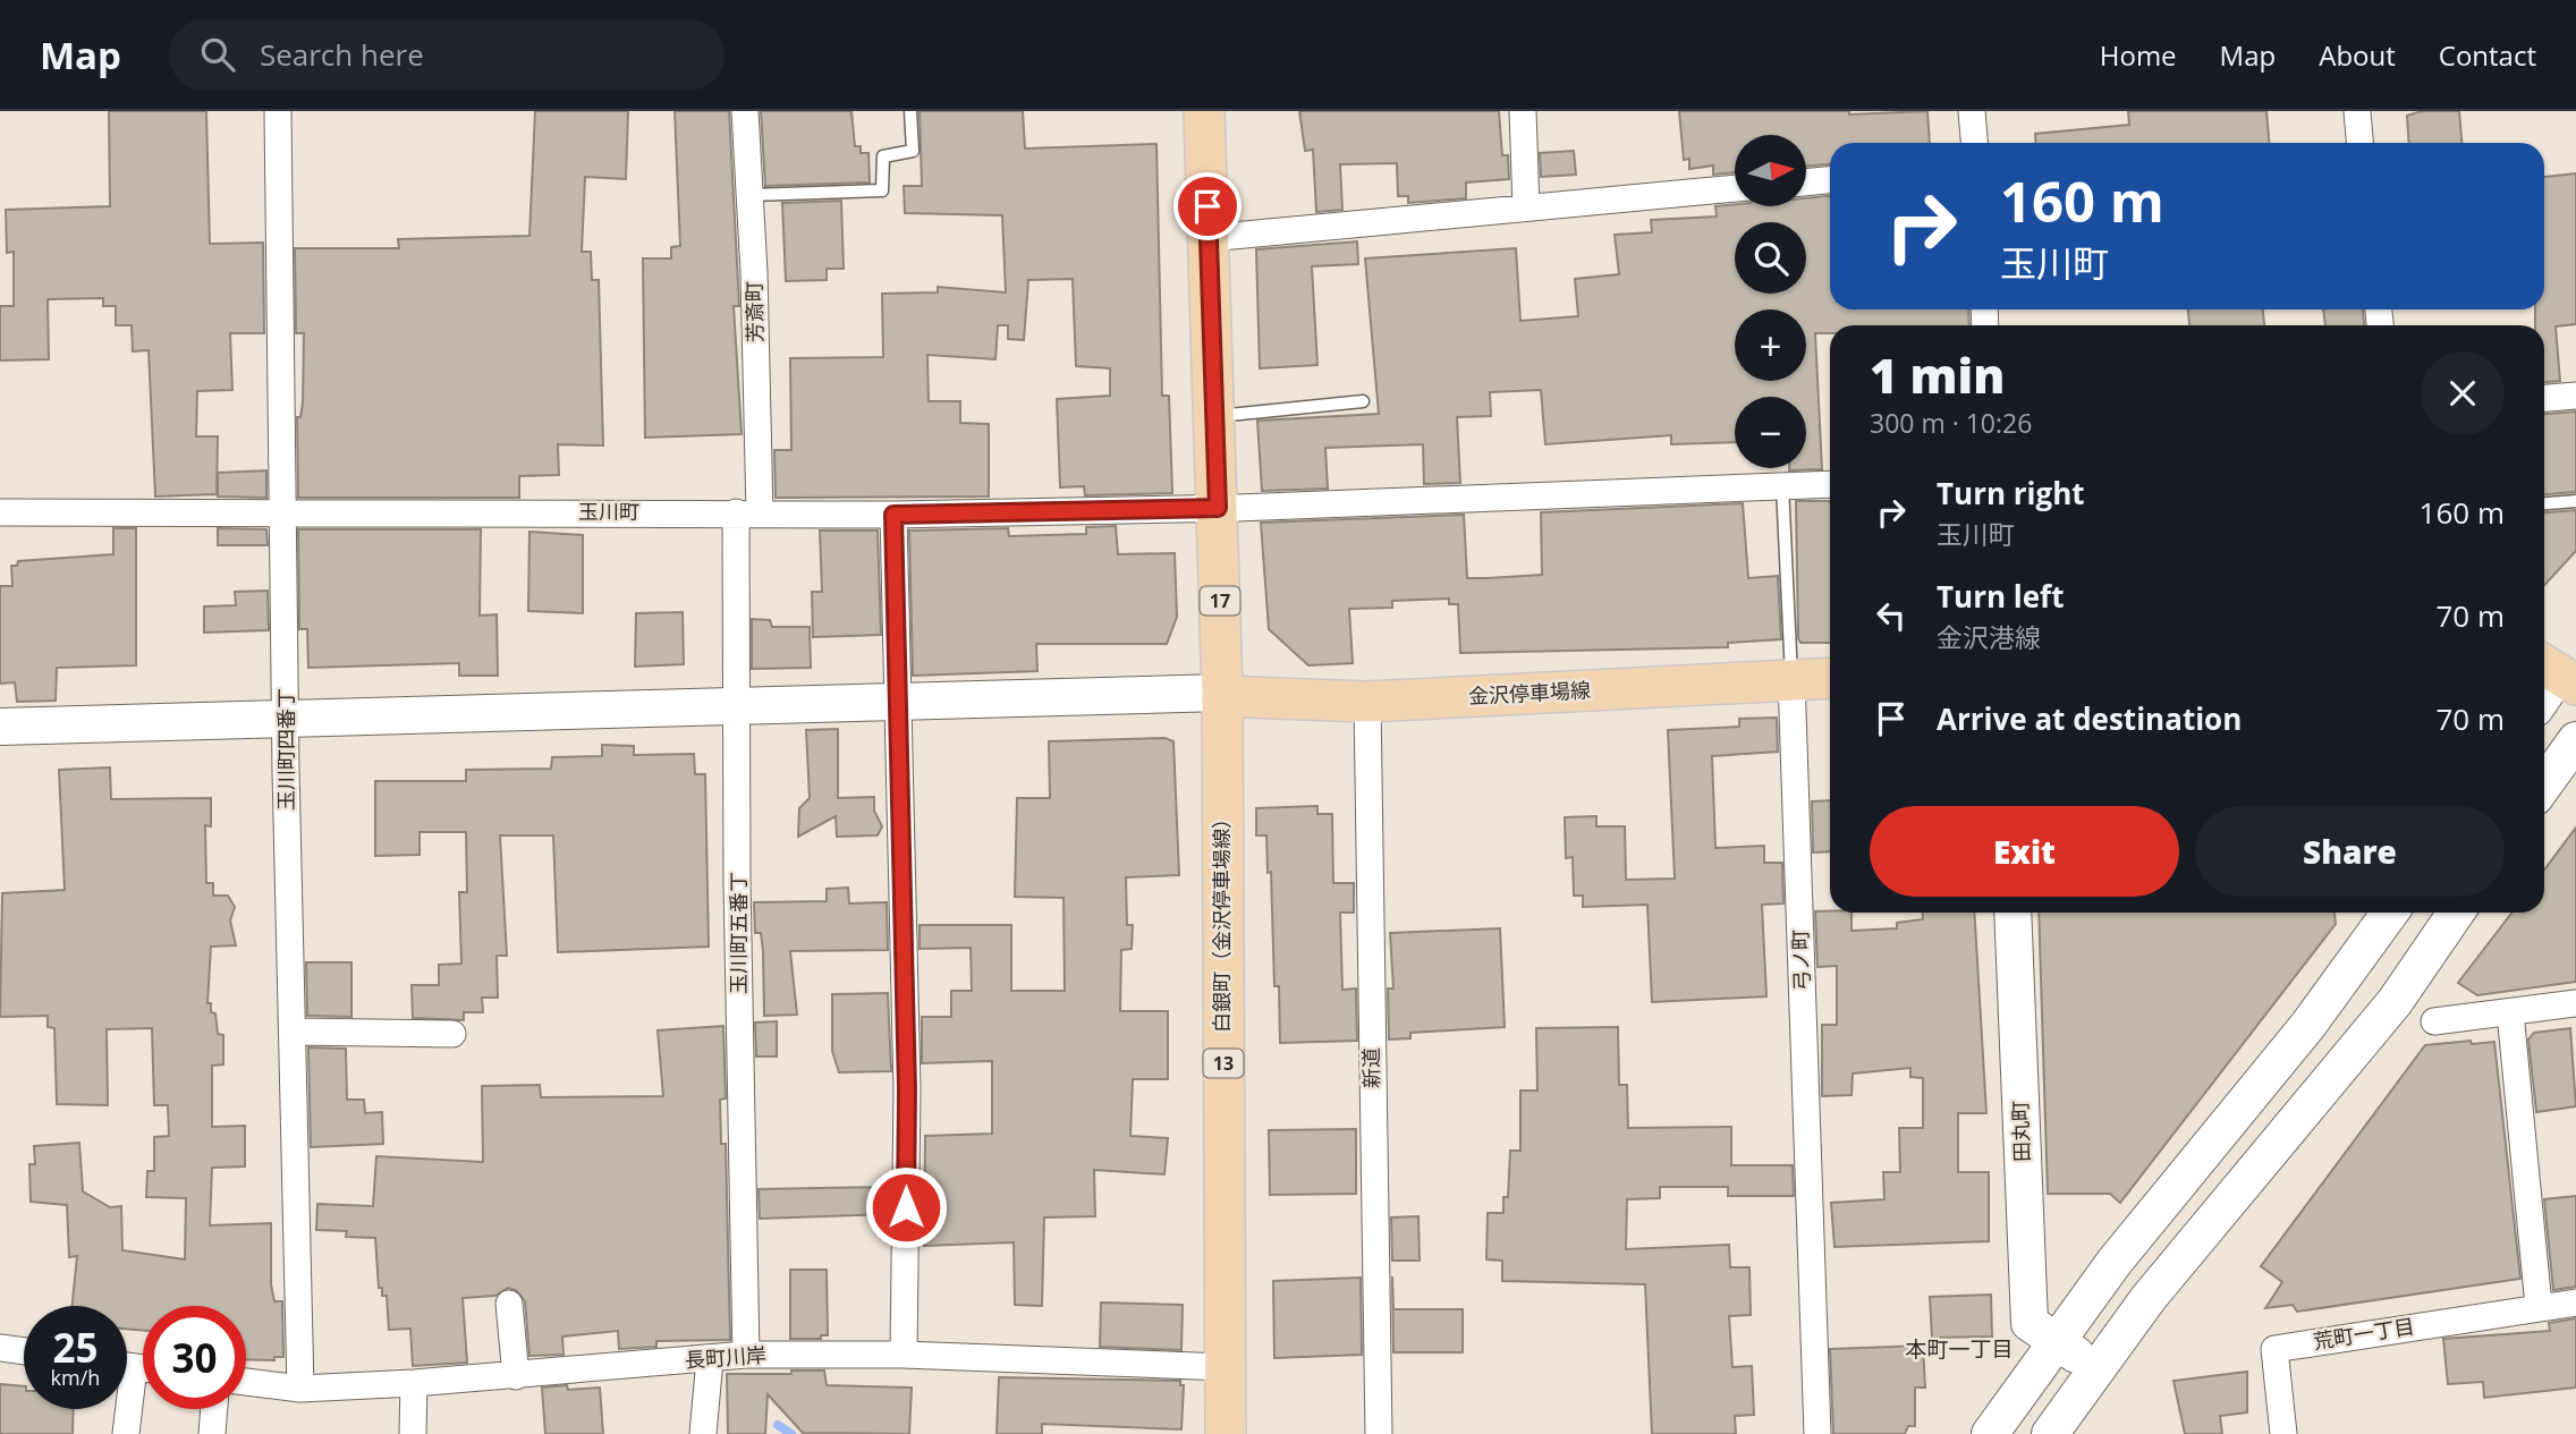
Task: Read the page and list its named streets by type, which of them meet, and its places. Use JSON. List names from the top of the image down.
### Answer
{
  "streets": {
    "main road": [
      "17",
      "金沢停車場線",
      "白銀町（金沢停車場線）",
      "13"
    ],
    "street": [
      "芳斎町",
      "玉川町",
      "玉川町四番丁",
      "玉川町五番丁",
      "弓ノ町",
      "新道",
      "田丸町",
      "荒町一丁目",
      "長町川岸"
    ]
  },
  "crossings": [
    ["芳斎町", "玉川町"],
    ["芳斎町", "玉川町五番丁"],
    ["玉川町", "17"],
    ["玉川町", "玉川町四番丁"],
    ["玉川町", "玉川町五番丁"],
    ["玉川町", "弓ノ町"],
    ["17", "金沢停車場線"],
    ["17", "白銀町（金沢停車場線）"],
    ["金沢停車場線", "白銀町（金沢停車場線）"],
    ["金沢停車場線", "弓ノ町"],
    ["金沢停車場線", "新道"],
    ["玉川町四番丁", "長町川岸"],
    ["白銀町（金沢停車場線）", "長町川岸"],
    ["玉川町五番丁", "長町川岸"]
  ],
  "districts": ["本町一丁目"],
  "north": "right",
  "page": {
    "header": "Map",
    "search": "Search here",
    "nav": [
      "Home",
      "Map",
      "About",
      "Contact"
    ],
    "map_buttons": ["+", "−"],
    "turn": ["160 m", "玉川町"],
    "heading": ["1 min", "300 m · 10:26"],
    "list": [
      {
        "name": "Turn right",
        "note": "玉川町",
        "value": "160 m"
      },
      {
        "name": "Turn left",
        "note": "金沢港線",
        "value": "70 m"
      },
      {
        "name": "Arrive at destination",
        "value": "70 m"
      }
    ],
    "buttons": ["Exit", "Share"],
    "speed": "25 km/h",
    "limit": "30"
  }
}
